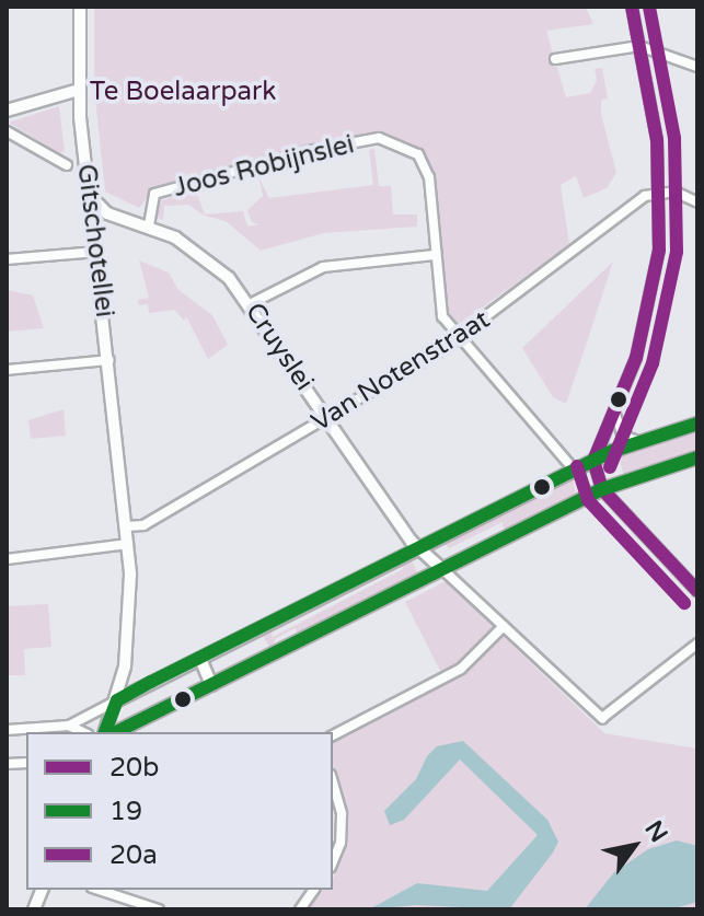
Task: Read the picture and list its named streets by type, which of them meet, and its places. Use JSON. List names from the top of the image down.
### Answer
{
  "streets": {
    "street": [
      "Joos Robijnslei",
      "Gitschotellei",
      "Cruyslei",
      "Van Notenstraat"
    ]
  },
  "crossings": [
    ["Joos Robijnslei", "Cruyslei"],
    ["Joos Robijnslei", "Van Notenstraat"],
    ["Gitschotellei", "Cruyslei"],
    ["Gitschotellei", "Van Notenstraat"],
    ["Cruyslei", "Van Notenstraat"]
  ],
  "parks": ["Te Boelaarpark"],
  "lines": ["transit line 20b", "transit line 20a", "transit line 19"],
  "legend": ["20b", "19", "20a"],
  "north": "top right"
}
